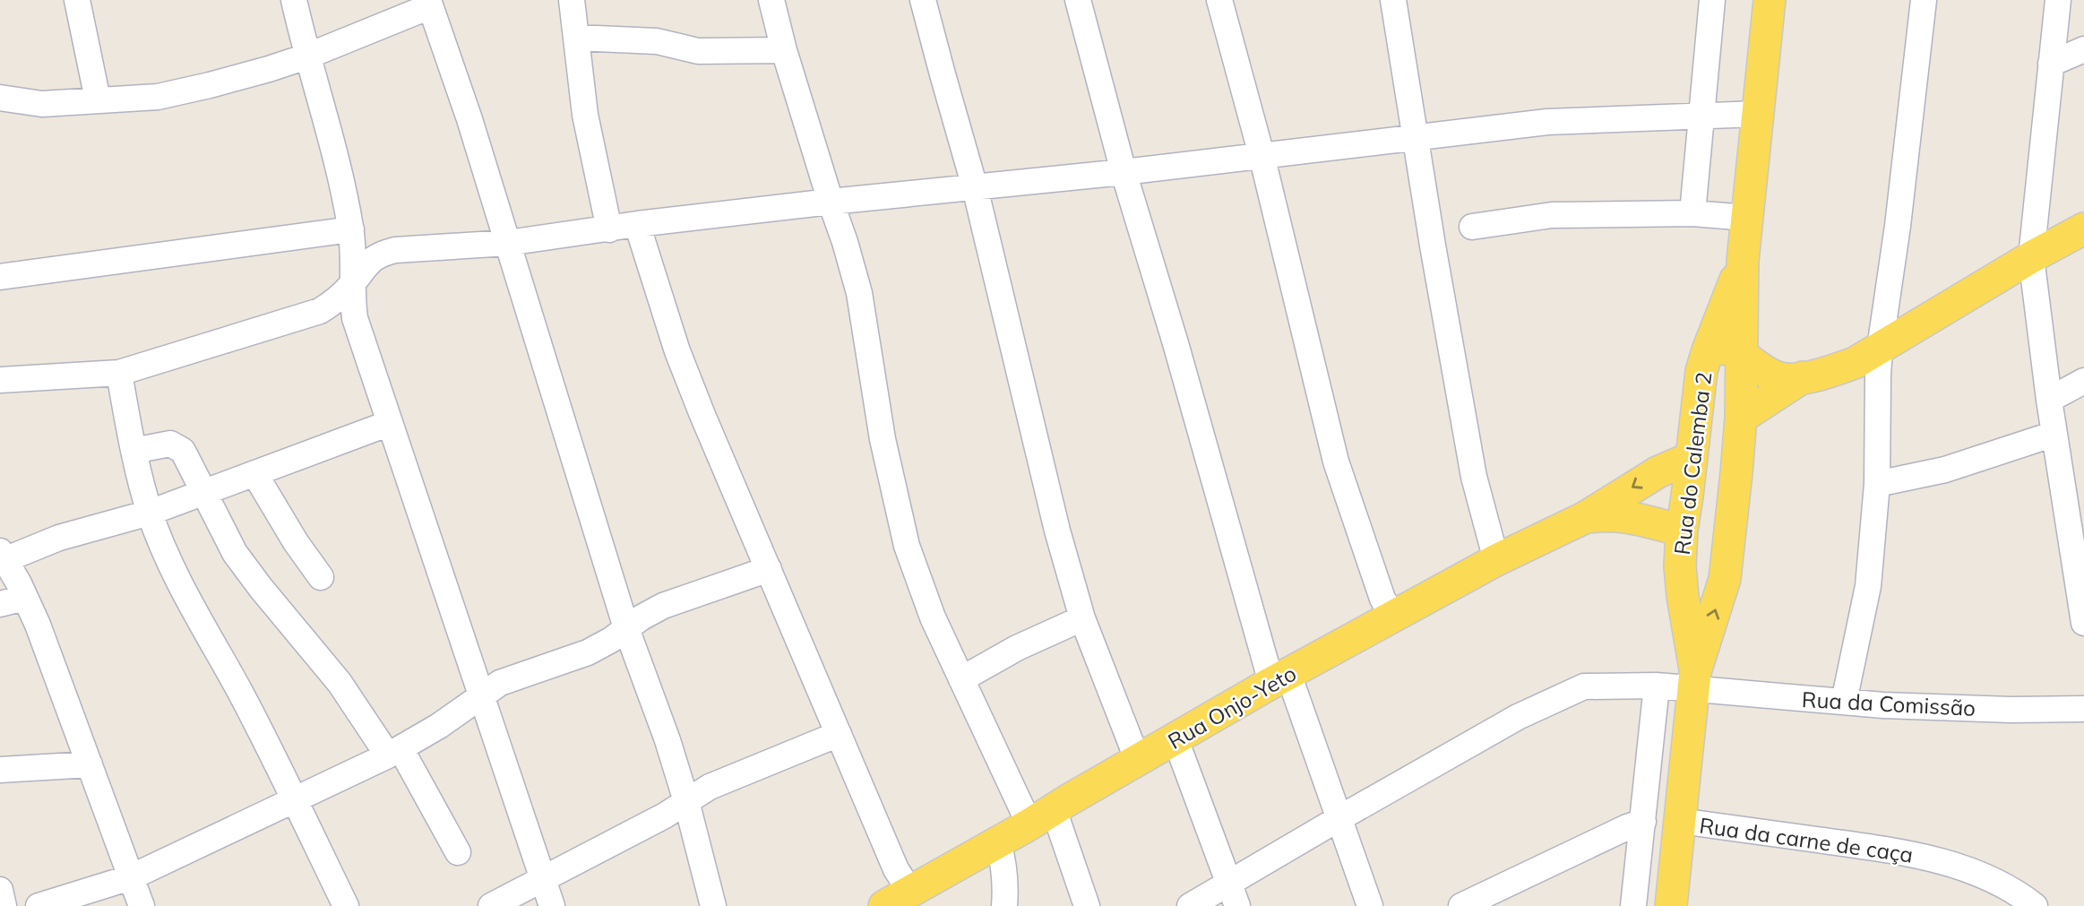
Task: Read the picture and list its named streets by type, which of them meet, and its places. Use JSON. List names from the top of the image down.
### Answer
{
  "streets": {
    "main road": ["Rua do Calemba 2", "Rua Onjo-Yeto"],
    "street": ["Rua da Comissão", "Rua da carne de caça"]
  },
  "crossings": [
    ["Rua do Calemba 2", "Rua da Comissão"],
    ["Rua do Calemba 2", "Rua da carne de caça"]
  ]
}
